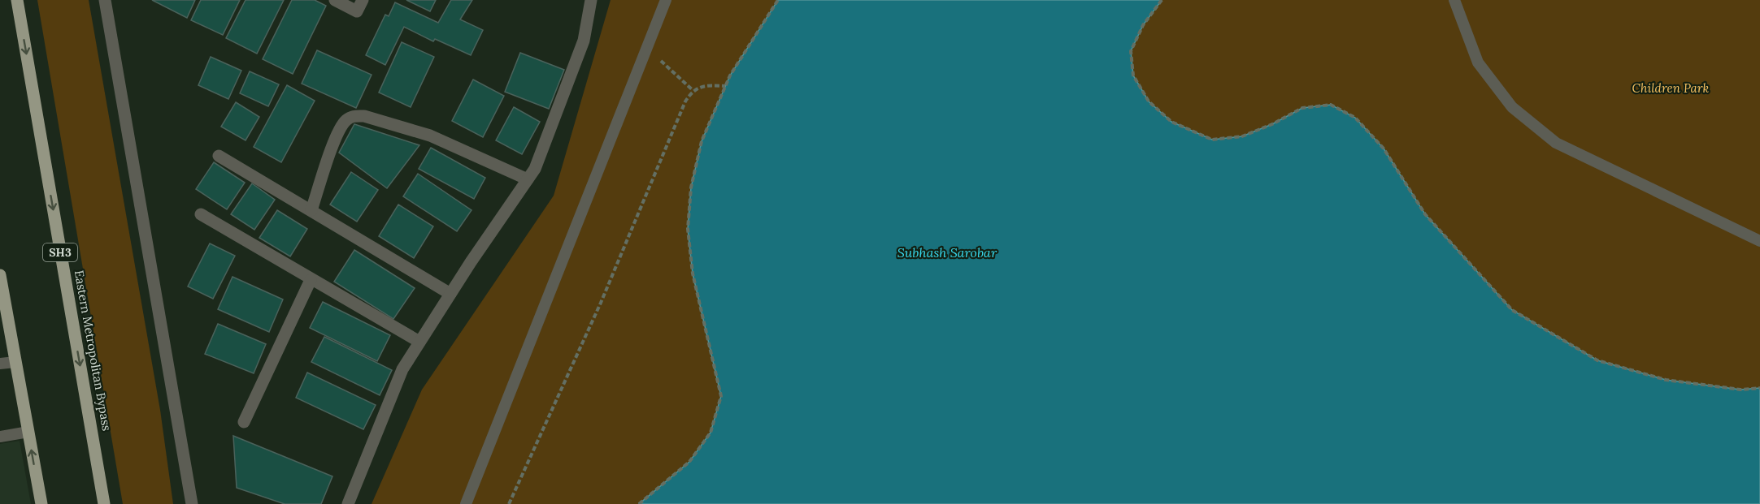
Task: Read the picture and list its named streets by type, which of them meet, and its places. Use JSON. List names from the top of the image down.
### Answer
{
  "streets": {
    "main road": ["SH3", "Eastern Metropolitan Bypass"]
  },
  "water": ["Subhash Sarobar"],
  "parks": ["Children Park"]
}
